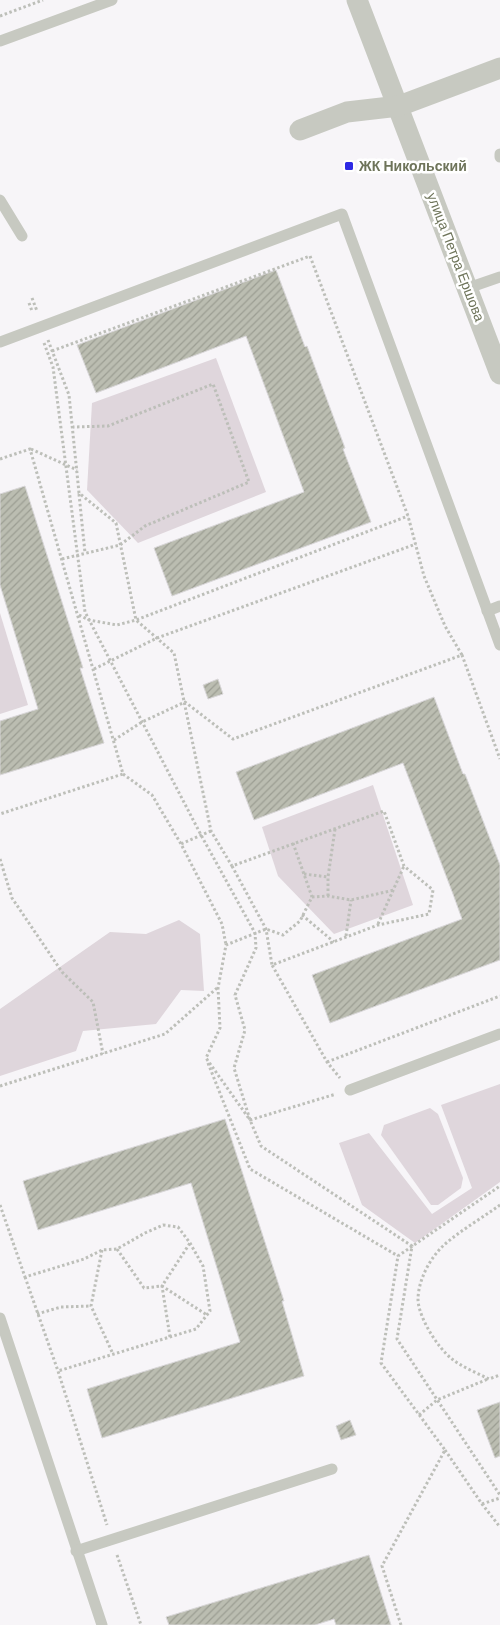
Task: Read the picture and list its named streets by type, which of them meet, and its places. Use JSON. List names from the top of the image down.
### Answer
{
  "streets": {
    "street": ["улица Петра Ершова"]
  },
  "places": {
    "transit": ["ЖК Никольский"]
  }
}
